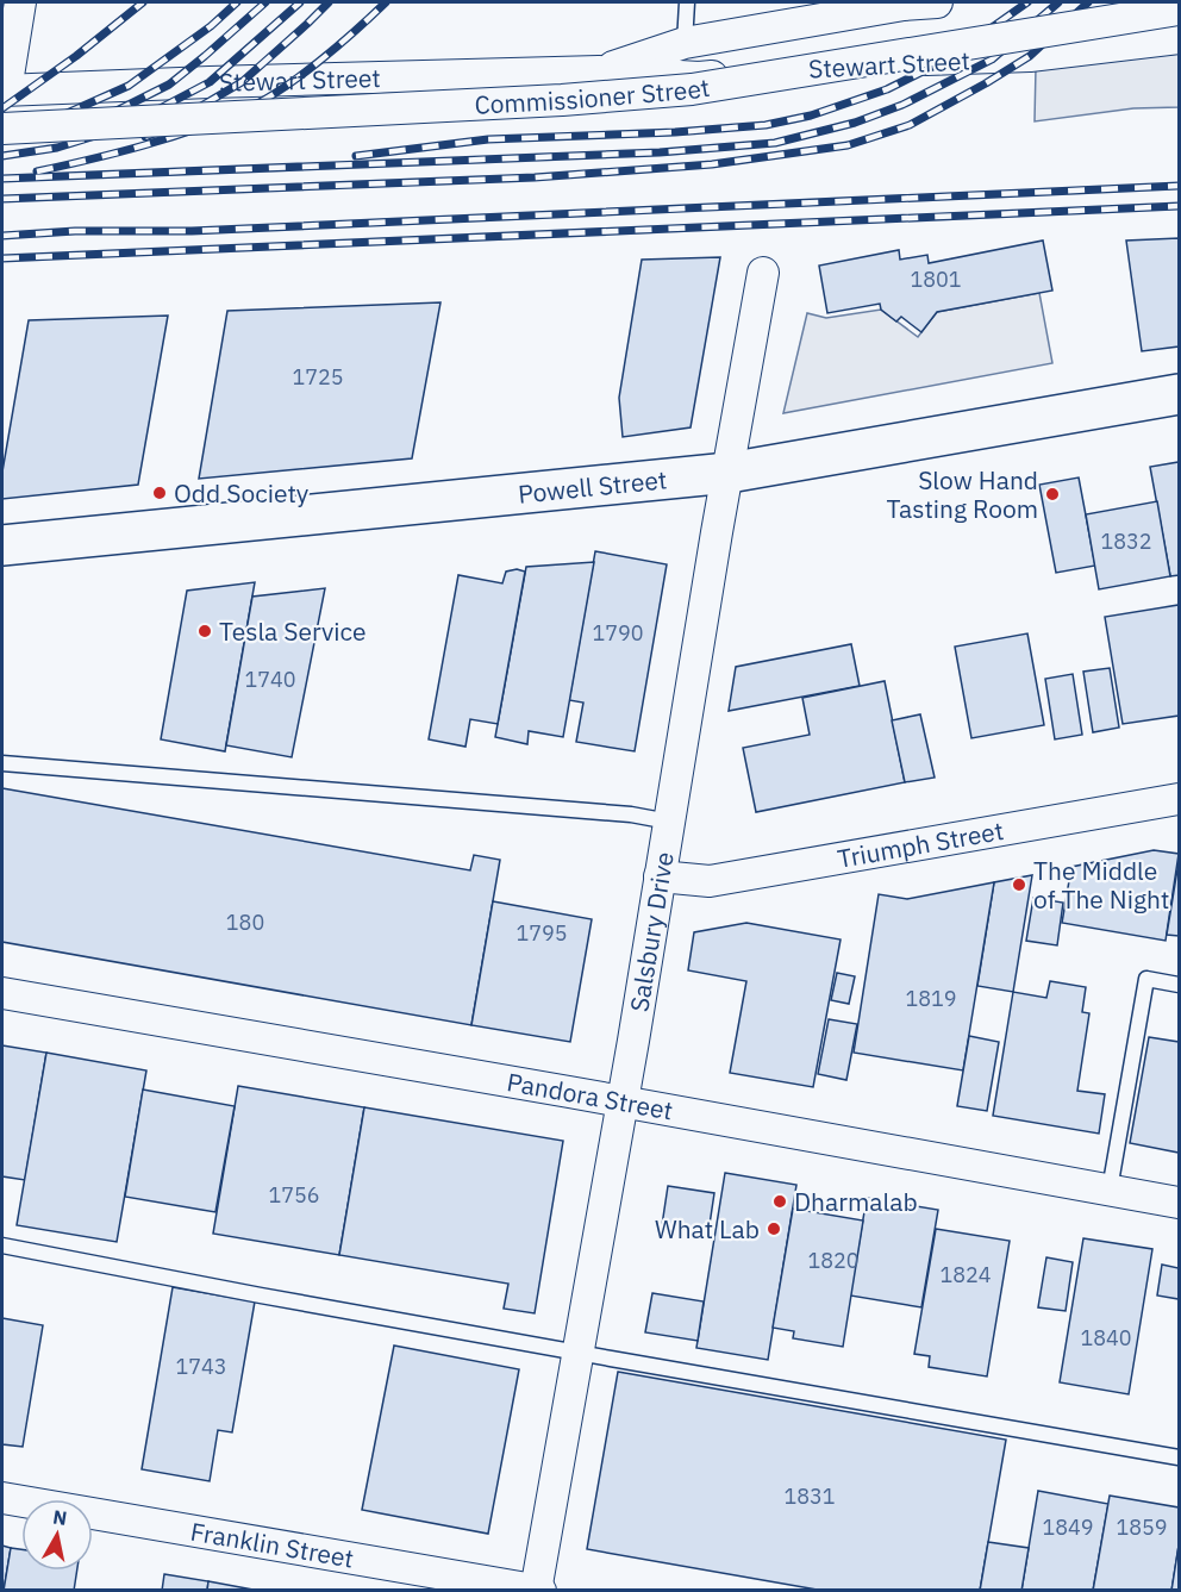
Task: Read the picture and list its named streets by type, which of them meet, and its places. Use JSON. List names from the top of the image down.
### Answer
{
  "streets": {
    "main road": ["Powell Street"],
    "street": [
      "Stewart Street",
      "Commissioner Street",
      "Triumph Street",
      "Salsbury Drive",
      "Pandora Street",
      "Franklin Street"
    ]
  },
  "crossings": [
    ["Powell Street", "Salsbury Drive"],
    ["Triumph Street", "Salsbury Drive"],
    ["Salsbury Drive", "Pandora Street"],
    ["Salsbury Drive", "Franklin Street"]
  ],
  "places": [
    "Odd Society",
    "Slow Hand Tasting Room",
    "Tesla Service",
    "The Middle of The Night",
    "Dharmalab",
    "What Lab"
  ],
  "house_numbers": [
    "1801",
    "1725",
    "1832",
    "1790",
    "1740",
    "180",
    "1795",
    "1819",
    "1756",
    "1820",
    "1824",
    "1840",
    "1743",
    "1831",
    "1849",
    "1859"
  ],
  "north": "top"
}
